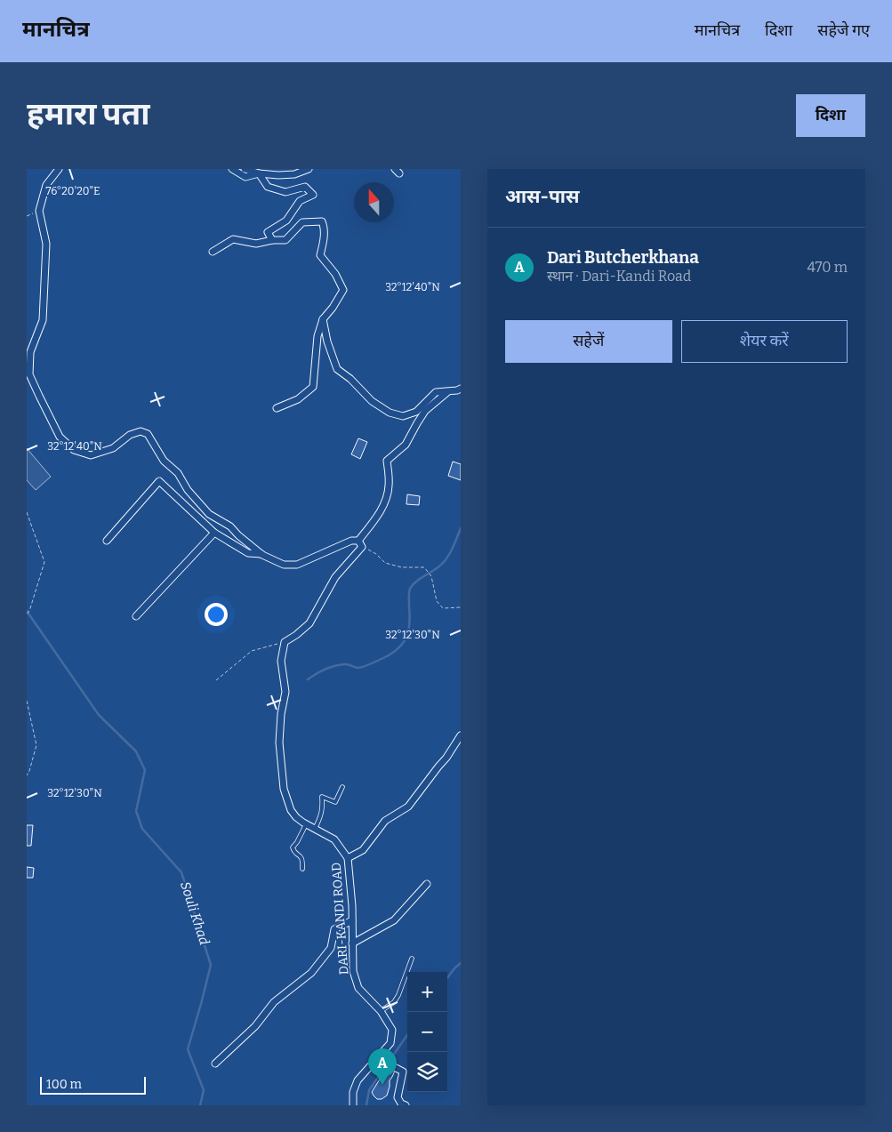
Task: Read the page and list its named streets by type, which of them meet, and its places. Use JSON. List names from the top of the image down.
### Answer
{
  "streets": {
    "street": ["DARI-KANDI ROAD"]
  },
  "water": ["Souli Khad"],
  "scale_bar": "100 m",
  "north": "top",
  "page": {
    "header": "मानचित्र",
    "nav": ["मानचित्र", "दिशा", "सहेजे गए"],
    "buttons": [
      "दिशा",
      ["सहेजें", "शेयर करें"]
    ],
    "title": "हमारा पता",
    "heading": "आस-पास",
    "list": [
      {
        "mark": "A",
        "name": "Dari Butcherkhana",
        "note": "स्थान · Dari-Kandi Road",
        "value": "470 m"
      }
    ],
    "map_buttons": ["+", "−"],
    "pins": "A",
    "scale": "100 m"
  },
  "coordinates": ["76°20'20\"E", "32°12'40\"N", "32°12'30\"N"]
}
